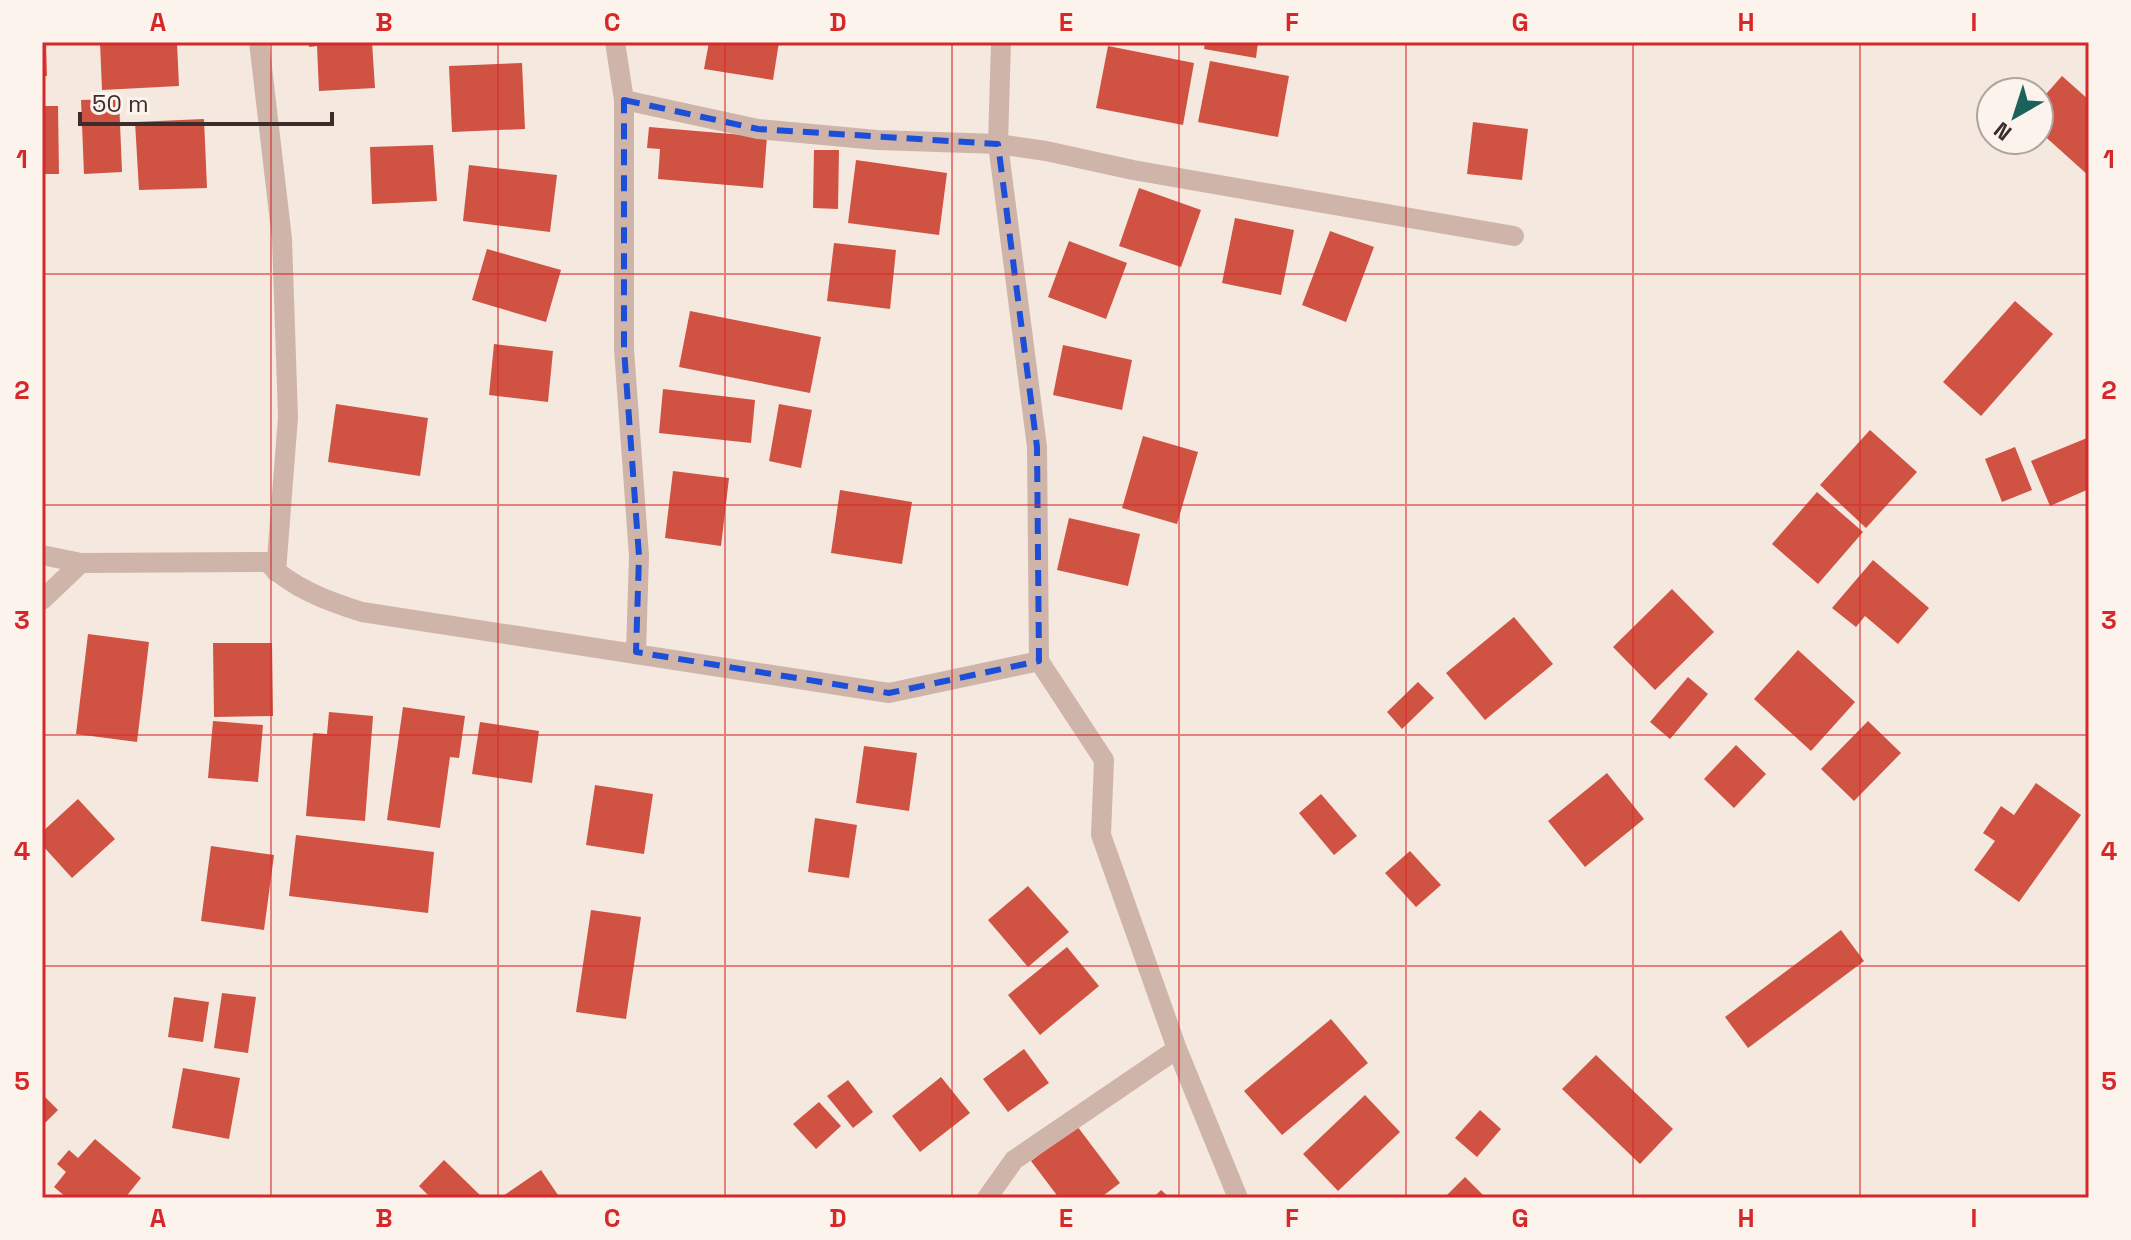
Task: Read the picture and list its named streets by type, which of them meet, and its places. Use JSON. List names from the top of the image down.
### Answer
{
  "scale_bar": "50 m",
  "north": "bottom left",
  "grid": {
    "columns": [
      "A",
      "B",
      "C",
      "D",
      "E",
      "F",
      "G",
      "H",
      "I"
    ],
    "rows": [
      "1",
      "2",
      "3",
      "4",
      "5"
    ]
  }
}
